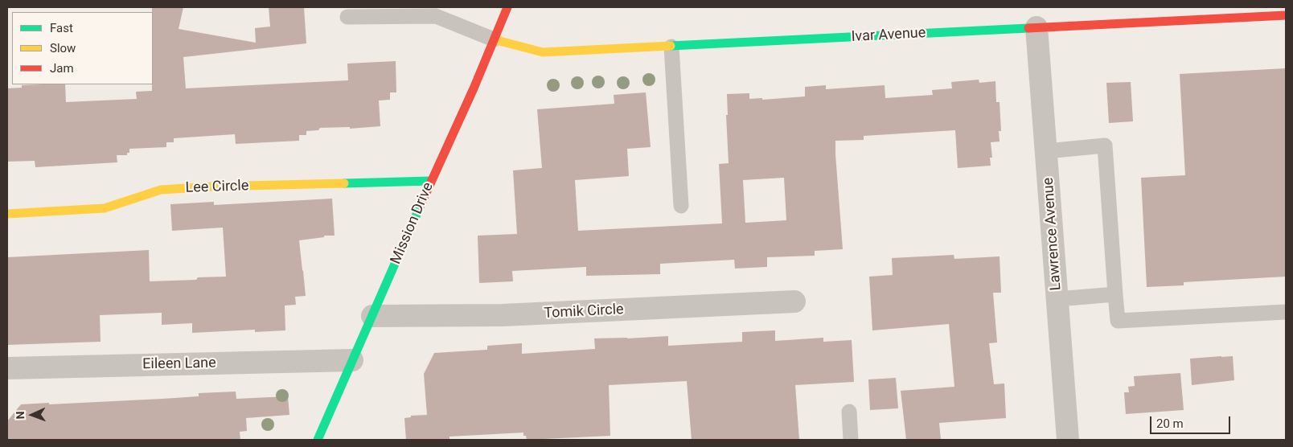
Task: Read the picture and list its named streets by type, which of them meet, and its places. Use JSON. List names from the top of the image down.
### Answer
{
  "streets": {
    "street": [
      "Ivar Avenue",
      "Lee Circle",
      "Mission Drive",
      "Lawrence Avenue",
      "Tomik Circle",
      "Eileen Lane"
    ]
  },
  "crossings": [
    ["Ivar Avenue", "Mission Drive"],
    ["Ivar Avenue", "Lawrence Avenue"],
    ["Lee Circle", "Mission Drive"],
    ["Mission Drive", "Tomik Circle"],
    ["Mission Drive", "Eileen Lane"]
  ],
  "legend": ["Fast", "Slow", "Jam"],
  "scale_bar": "20 m",
  "north": "left"
}
